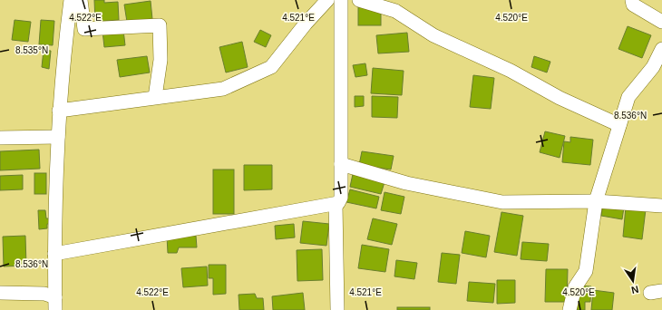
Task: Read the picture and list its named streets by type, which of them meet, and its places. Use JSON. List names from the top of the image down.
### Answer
{
  "north": "bottom",
  "coordinates": [
    "4.522°E",
    "4.521°E",
    "4.520°E",
    "8.535°N",
    "8.536°N"
  ]
}
